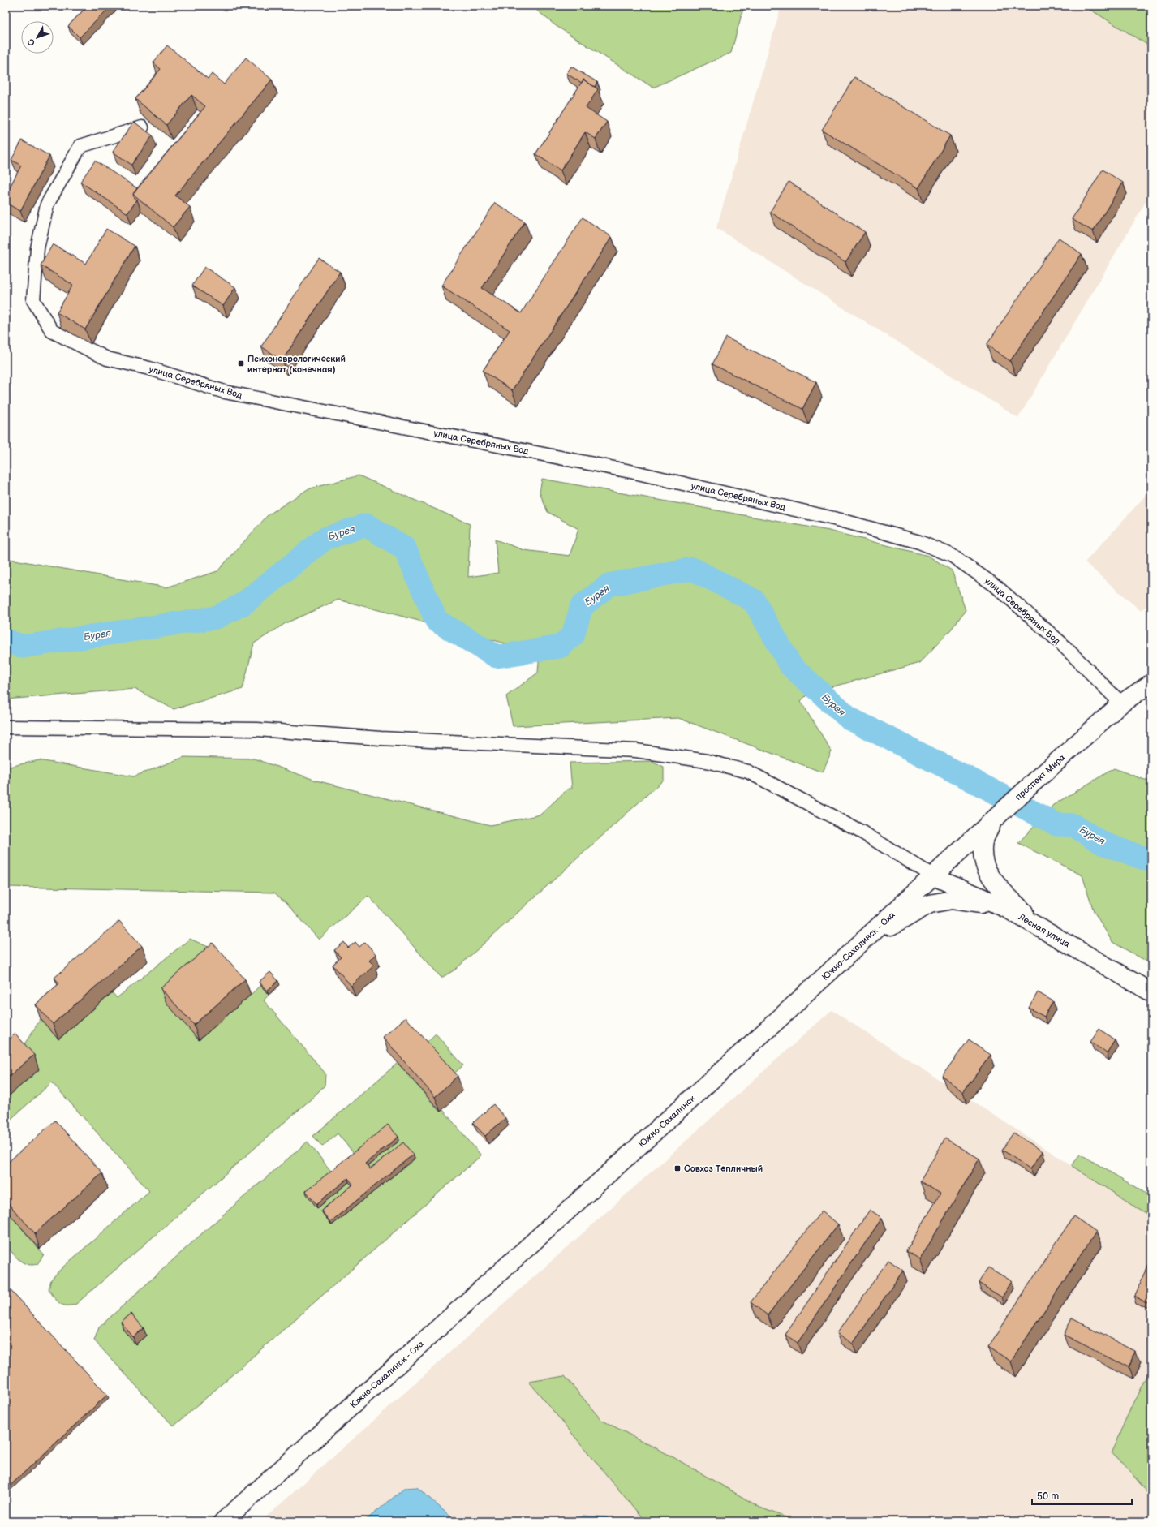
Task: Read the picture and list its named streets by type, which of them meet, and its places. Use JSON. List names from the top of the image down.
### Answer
{
  "streets": {
    "main road": [
      "проспект Мира",
      "Лесная улица",
      "Южно-Сахалинск - Оха",
      "Южно-Сахалинск"
    ],
    "street": ["улица Серебряных Вод"]
  },
  "crossings": [
    ["улица Серебряных Вод", "проспект Мира"],
    ["проспект Мира", "Лесная улица"],
    ["проспект Мира", "Южно-Сахалинск - Оха"],
    ["Лесная улица", "Южно-Сахалинск - Оха"],
    ["Южно-Сахалинск - Оха", "Южно-Сахалинск"]
  ],
  "water": ["Бурея"],
  "places": {
    "transit": ["Психоневрологический интернат (конечная)", "Совхоз Тепличный"]
  },
  "scale_bar": "50 m",
  "north": "bottom left"
}
